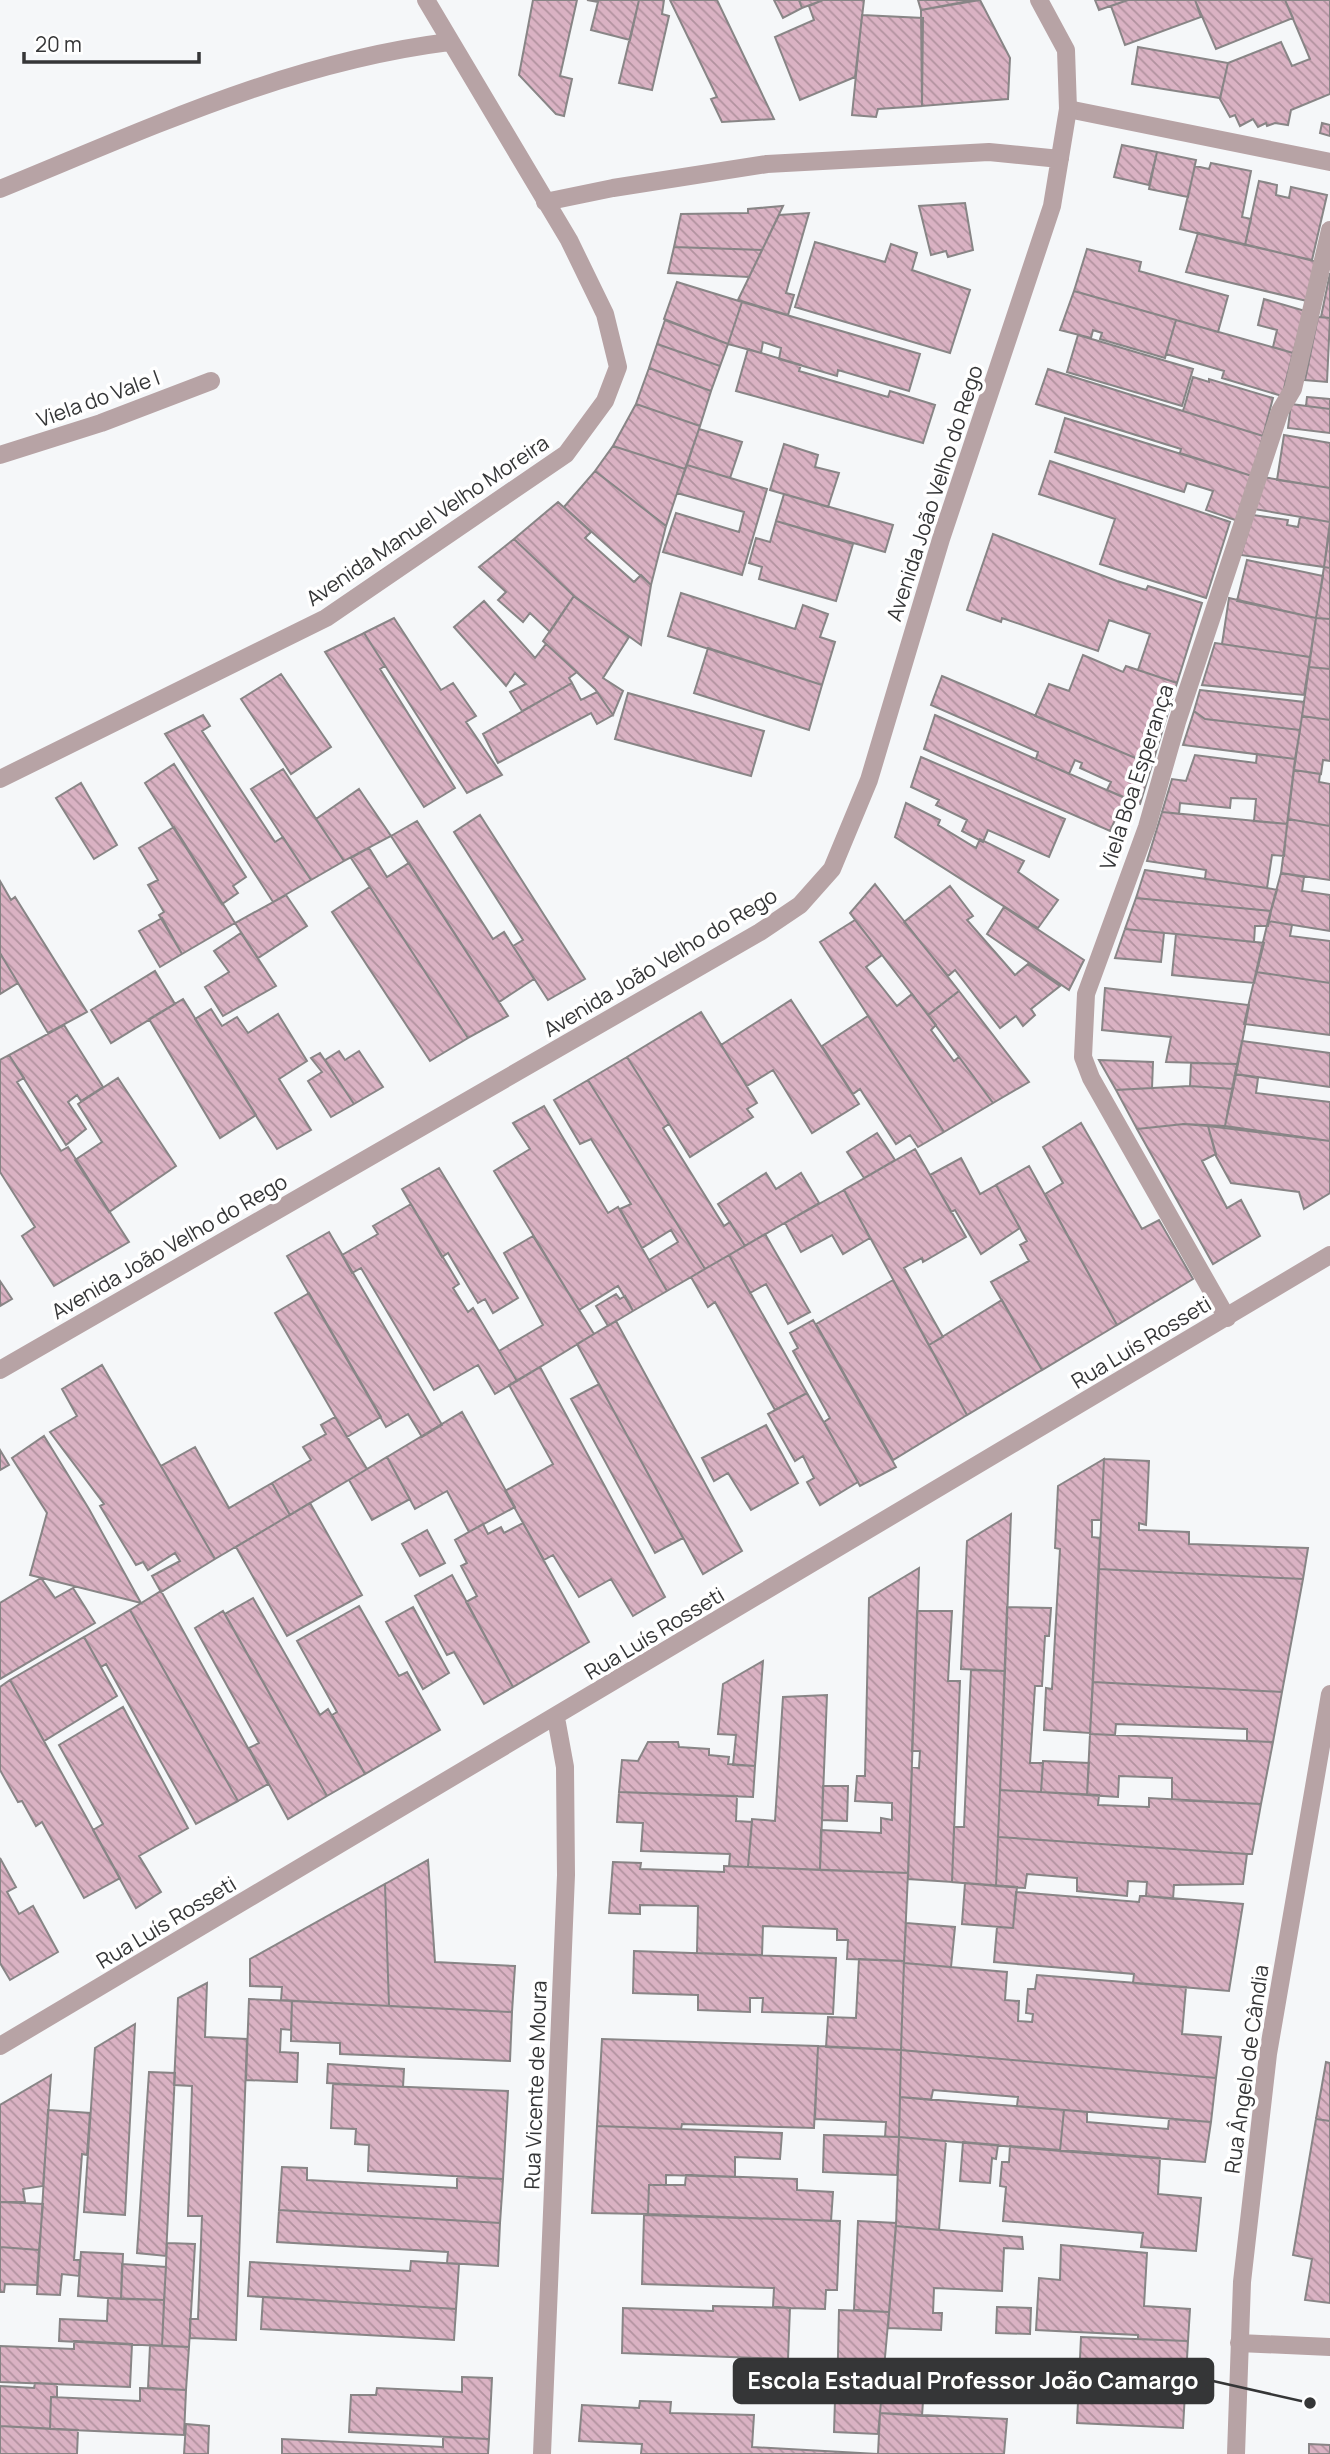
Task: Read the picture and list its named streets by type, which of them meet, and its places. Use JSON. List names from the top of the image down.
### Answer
{
  "streets": {
    "street": [
      "Viela do Vale I",
      "Avenida João Velho do Rego",
      "Avenida Manuel Velho Moreira",
      "Viela Boa Esperança",
      "Rua Luís Rosseti",
      "Rua Ângelo de Cândia",
      "Rua Vicente de Moura"
    ]
  },
  "crossings": [
    ["Viela Boa Esperança", "Rua Luís Rosseti"],
    ["Rua Luís Rosseti", "Rua Vicente de Moura"]
  ],
  "places": ["Escola Estadual Professor João Camargo"],
  "scale_bar": "20 m"
}
